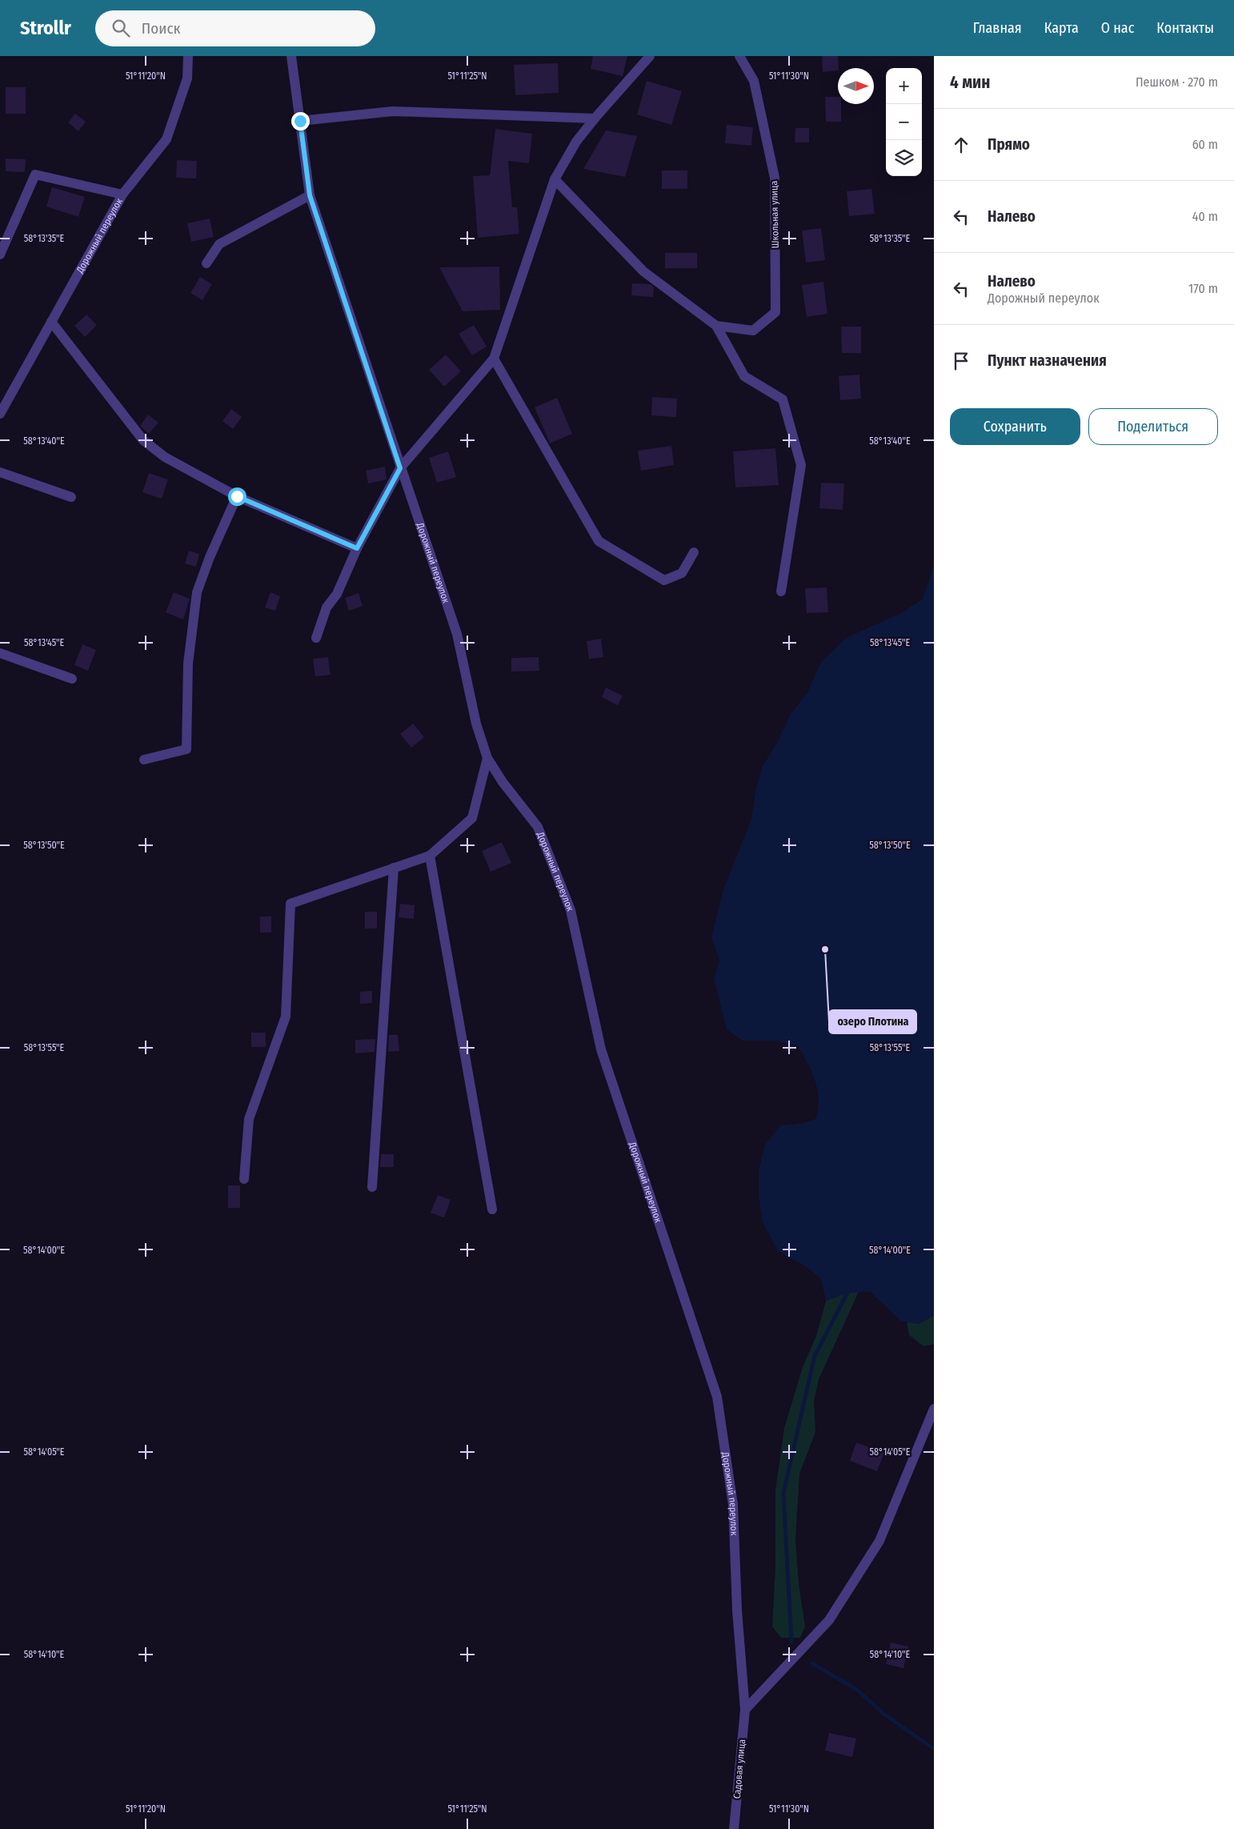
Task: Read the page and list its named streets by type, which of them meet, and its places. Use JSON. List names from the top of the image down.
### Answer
{
  "streets": {
    "street": ["Школьная улица", "Дорожный переулок", "Садовая улица"]
  },
  "crossings": [
    ["Дорожный переулок", "Садовая улица"]
  ],
  "places": ["озеро Плотина"],
  "north": "right",
  "page": {
    "header": "Strollr",
    "search": "Поиск",
    "nav": [
      "Главная",
      "Карта",
      "О нас",
      "Контакты"
    ],
    "heading": ["4 мин", "Пешком · 270 m"],
    "map_buttons": ["+", "−"],
    "list": [
      ["Прямо", "60 m"],
      ["Налево", "40 m"],
      ["Налево", "Дорожный переулок", "170 m"],
      "Пункт назначения"
    ],
    "buttons": ["Сохранить", "Поделиться"]
  },
  "coordinates": [
    "51°11'20\"N",
    "51°11'25\"N",
    "51°11'30\"N",
    "58°13'35\"E",
    "58°13'40\"E",
    "58°13'45\"E",
    "58°13'50\"E",
    "58°13'55\"E",
    "58°14'00\"E",
    "58°14'05\"E",
    "58°14'10\"E"
  ]
}
